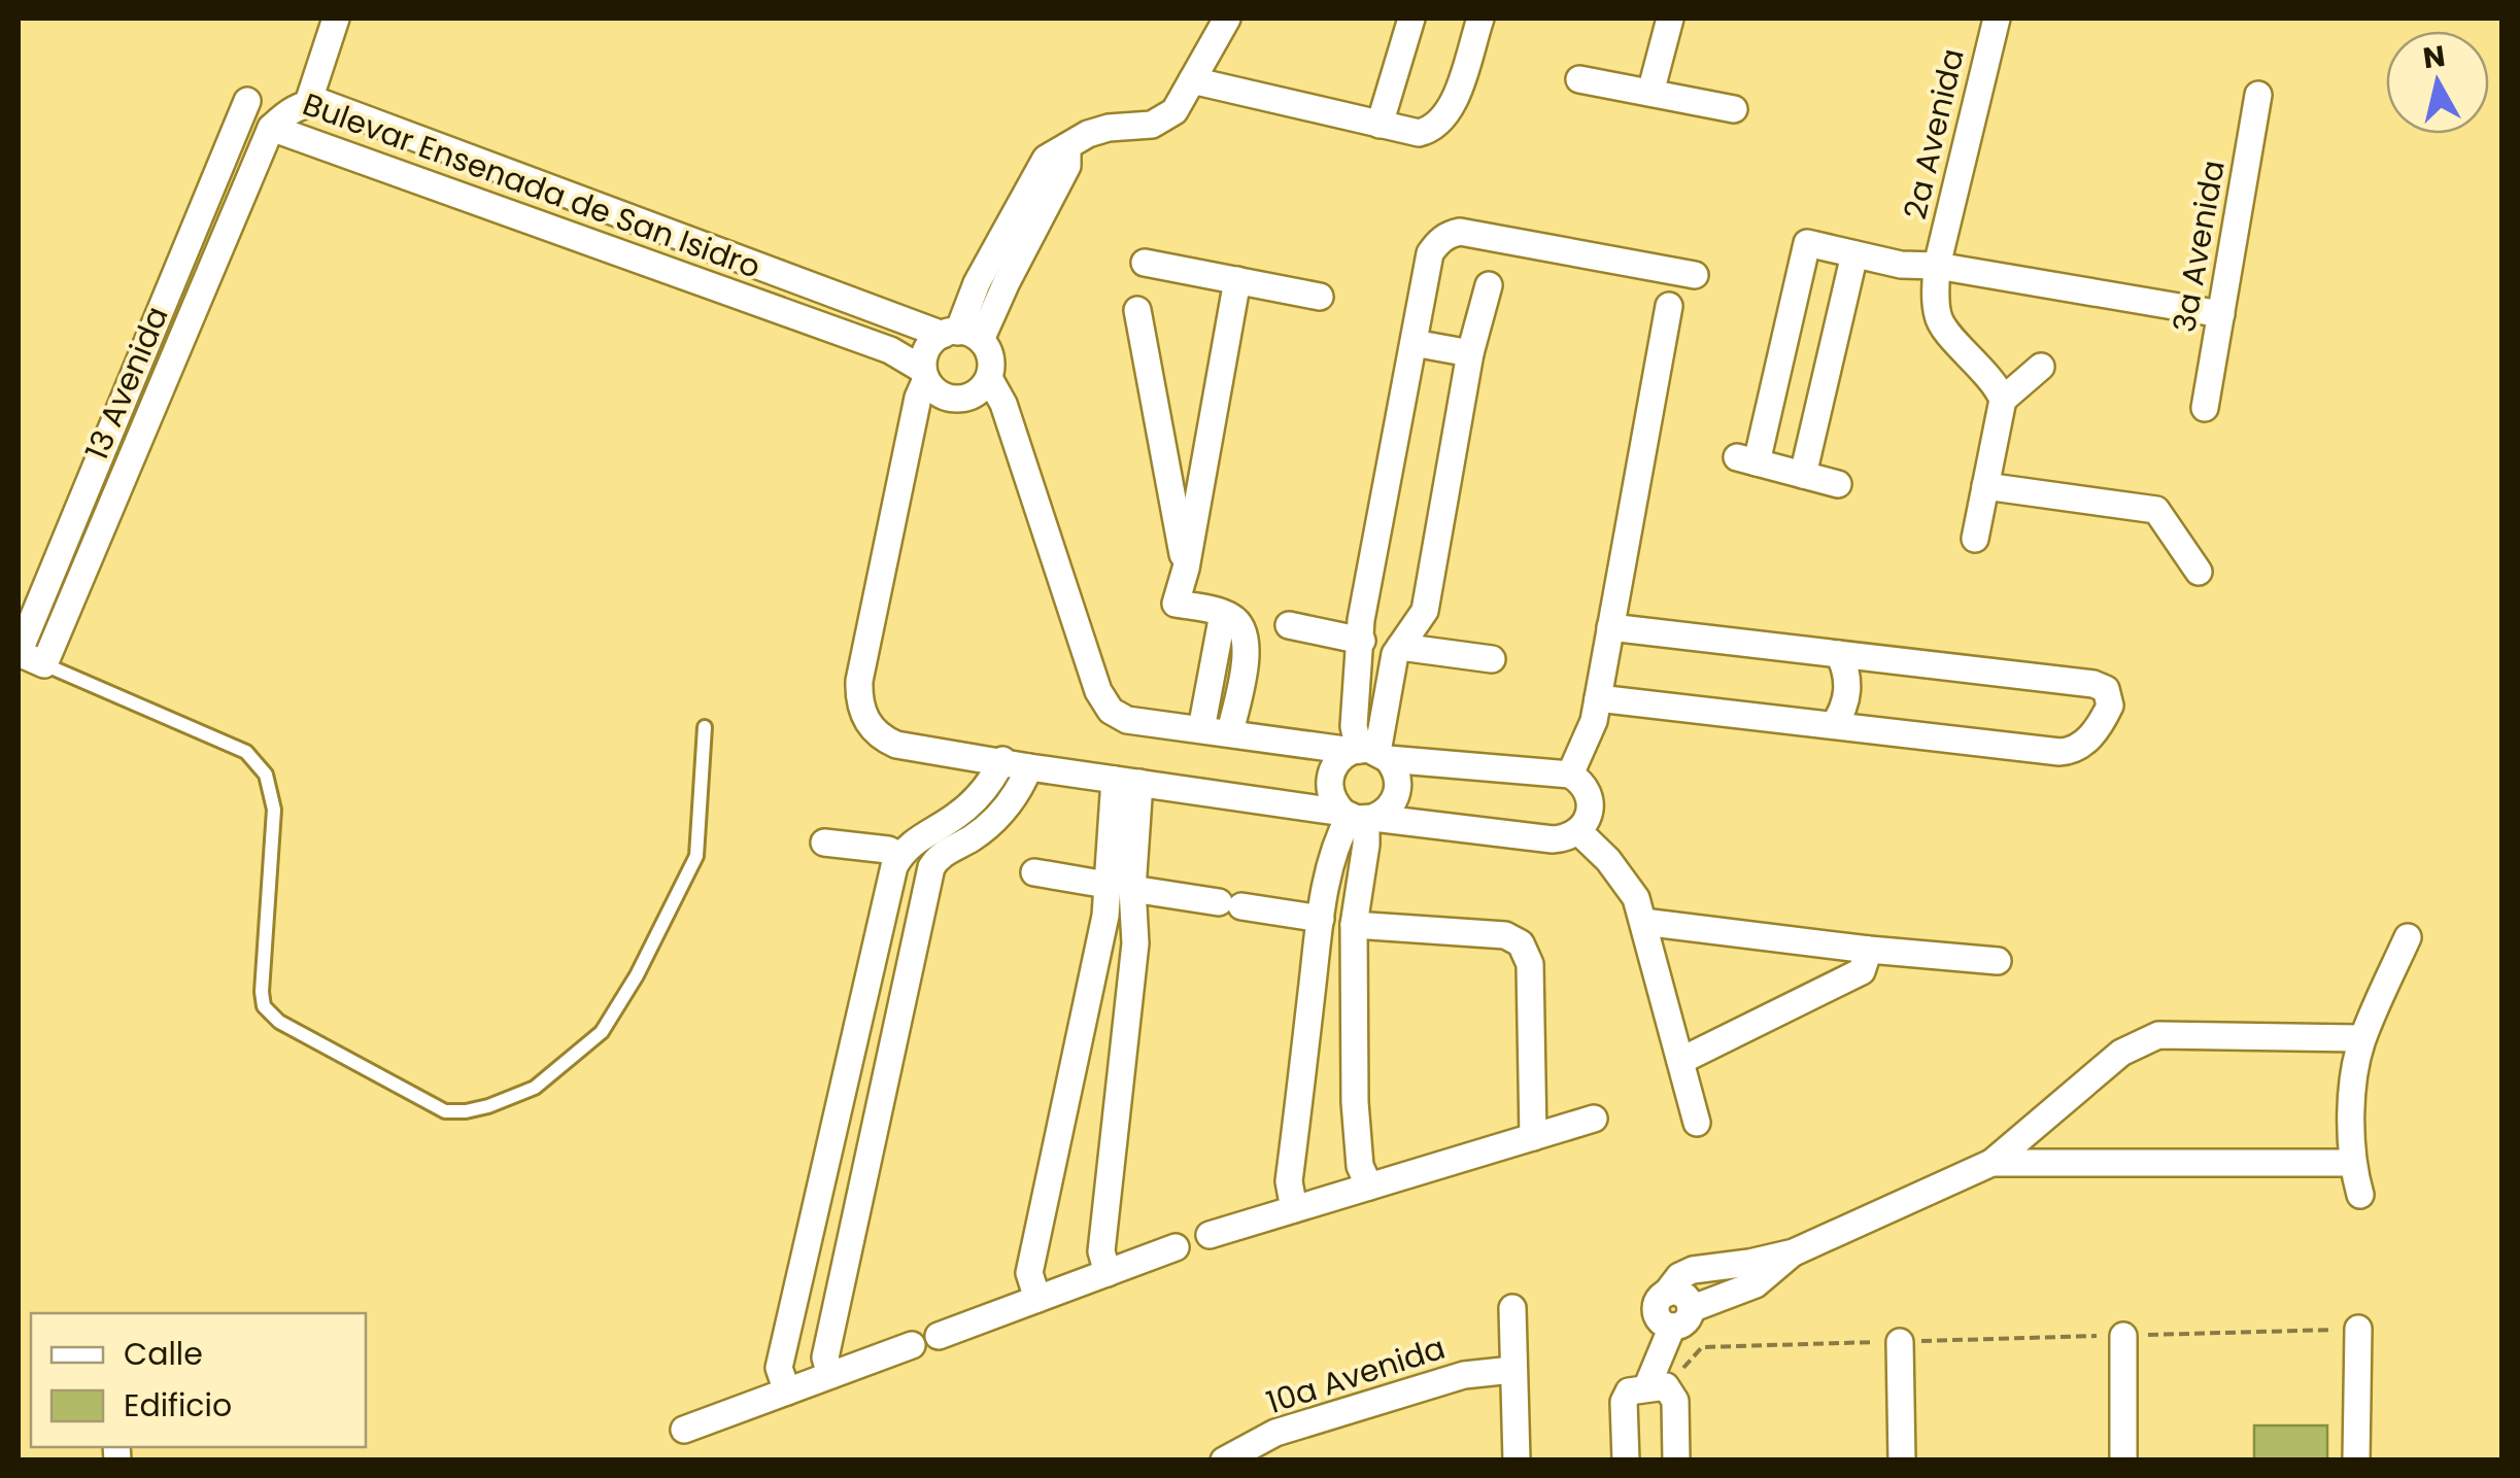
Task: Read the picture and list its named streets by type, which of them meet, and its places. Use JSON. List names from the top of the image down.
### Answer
{
  "streets": {
    "street": [
      "2a Avenida",
      "Bulevar Ensenada de San Isidro",
      "3a Avenida",
      "13 Avenida",
      "10a Avenida"
    ]
  },
  "crossings": [
    ["Bulevar Ensenada de San Isidro", "13 Avenida"]
  ],
  "legend": ["Calle", "Edificio"],
  "north": "top"
}
